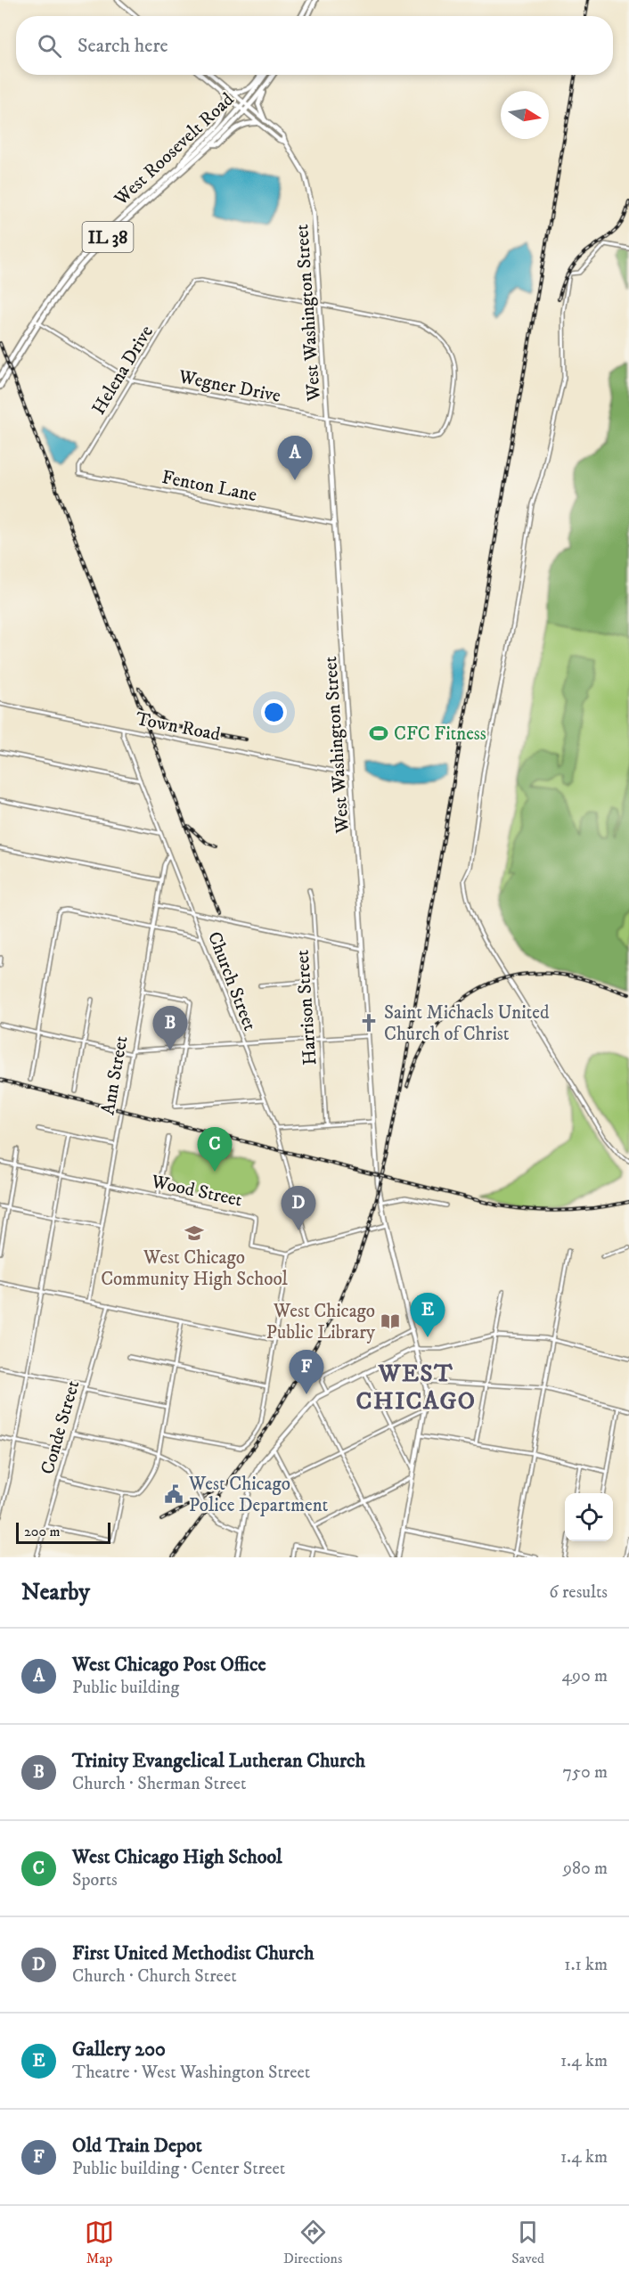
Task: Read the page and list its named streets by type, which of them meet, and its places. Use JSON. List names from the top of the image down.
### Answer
{
  "streets": {
    "main road": ["West Roosevelt Road", "IL 38", "West Washington Street"],
    "street": [
      "Helena Drive",
      "Wegner Drive",
      "Fenton Lane",
      "Town Road",
      "Church Street",
      "Harrison Street",
      "Ann Street",
      "Wood Street",
      "Conde Street"
    ]
  },
  "crossings": [
    ["West Roosevelt Road", "West Washington Street"],
    ["West Roosevelt Road", "Wegner Drive"],
    ["West Washington Street", "Helena Drive"],
    ["West Washington Street", "Wegner Drive"],
    ["West Washington Street", "Fenton Lane"],
    ["West Washington Street", "Town Road"],
    ["Helena Drive", "Wegner Drive"],
    ["Helena Drive", "Fenton Lane"],
    ["Town Road", "Church Street"],
    ["Church Street", "Ann Street"],
    ["Ann Street", "Wood Street"]
  ],
  "districts": ["WEST CHICAGO"],
  "places": {
    "sports": ["CFC Fitness"],
    "church": ["Saint Michaels United Church of Christ"],
    "school or university": ["West Chicago Community High School"],
    "library": ["West Chicago Public Library"],
    "public building": ["West Chicago Police Department"]
  },
  "scale_bar": "200 m",
  "north": "right",
  "page": {
    "search": "Search here",
    "pins": [
      "A",
      "B",
      "C",
      "D",
      "E",
      "F"
    ],
    "scale": "200 m",
    "heading": ["Nearby", "6 results"],
    "list": [
      {
        "mark": "A",
        "name": "West Chicago Post Office",
        "note": "Public building",
        "value": "490 m"
      },
      {
        "mark": "B",
        "name": "Trinity Evangelical Lutheran Church",
        "note": "Church · Sherman Street",
        "value": "750 m"
      },
      {
        "mark": "C",
        "name": "West Chicago High School",
        "note": "Sports",
        "value": "980 m"
      },
      {
        "mark": "D",
        "name": "First United Methodist Church",
        "note": "Church · Church Street",
        "value": "1.1 km"
      },
      {
        "mark": "E",
        "name": "Gallery 200",
        "note": "Theatre · West Washington Street",
        "value": "1.4 km"
      },
      {
        "mark": "F",
        "name": "Old Train Depot",
        "note": "Public building · Center Street",
        "value": "1.4 km"
      }
    ],
    "nav": ["Map", "Directions", "Saved"]
  }
}
